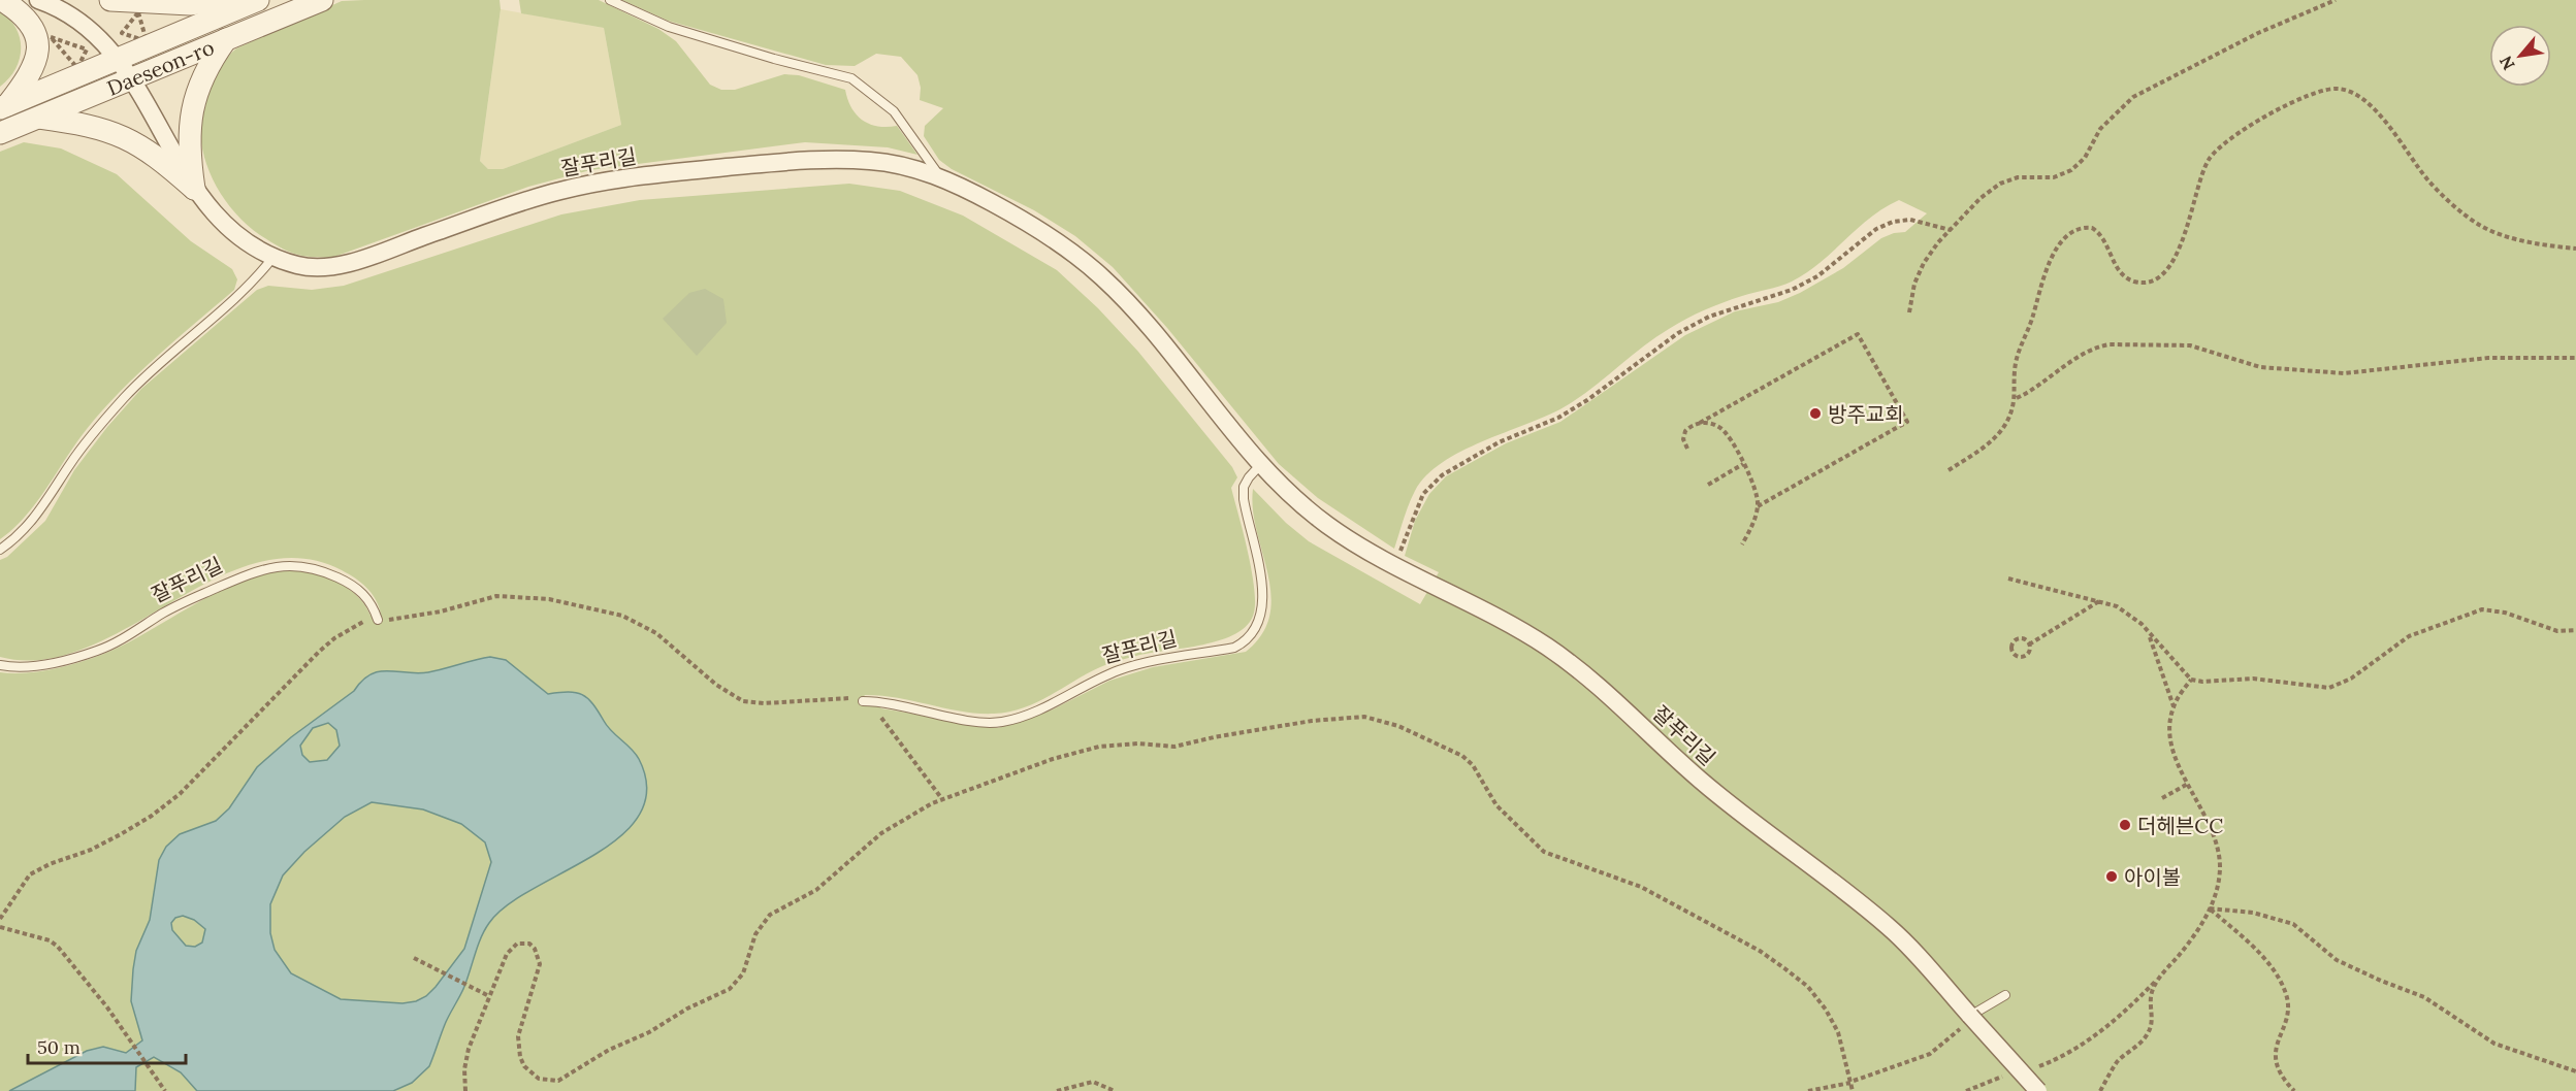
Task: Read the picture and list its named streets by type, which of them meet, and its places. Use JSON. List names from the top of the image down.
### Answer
{
  "streets": {
    "street": ["Daeseon-ro", "잘푸리길"]
  },
  "crossings": [
    ["Daeseon-ro", "잘푸리길"]
  ],
  "places": ["방주교회", "더헤븐CC", "아이볼"],
  "scale_bar": "50 m",
  "north": "bottom left"
}
